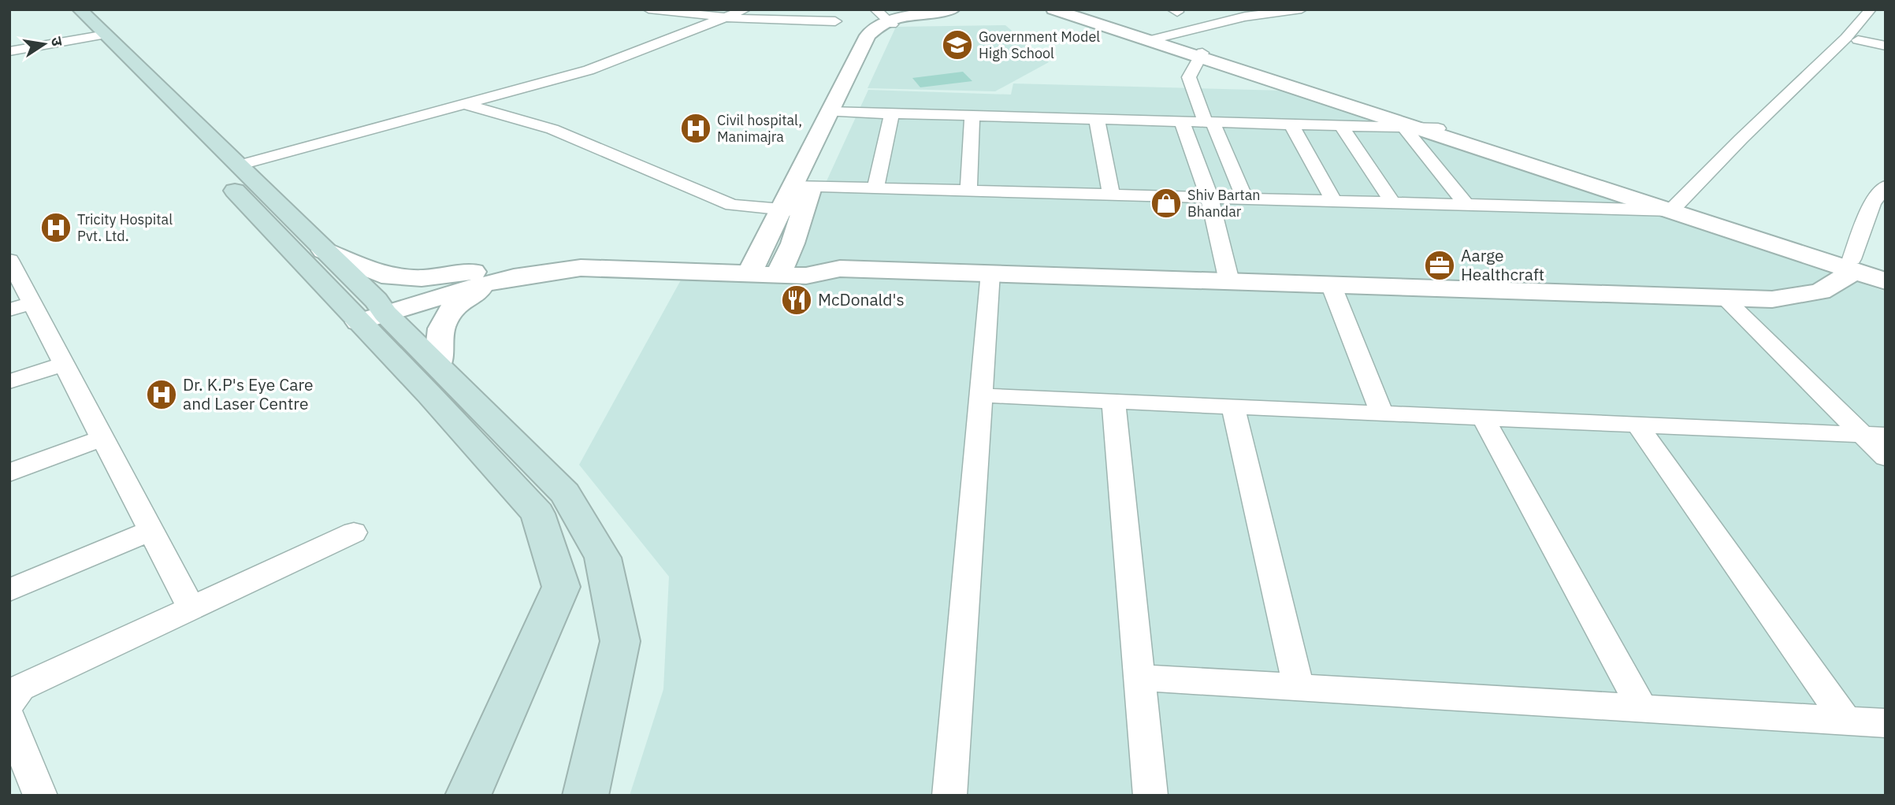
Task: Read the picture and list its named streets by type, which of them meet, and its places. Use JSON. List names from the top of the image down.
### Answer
{
  "places": {
    "school or university": ["Government Model High School"],
    "hospital": ["Civil hospital, Manimajra", "Tricity Hospital Pvt. Ltd.", "Dr. K.P's Eye Care and Laser Centre"],
    "shop": ["Shiv Bartan Bhandar"],
    "office": ["Aarge Healthcraft"],
    "restaurant": ["McDonald's"]
  },
  "north": "right"
}
